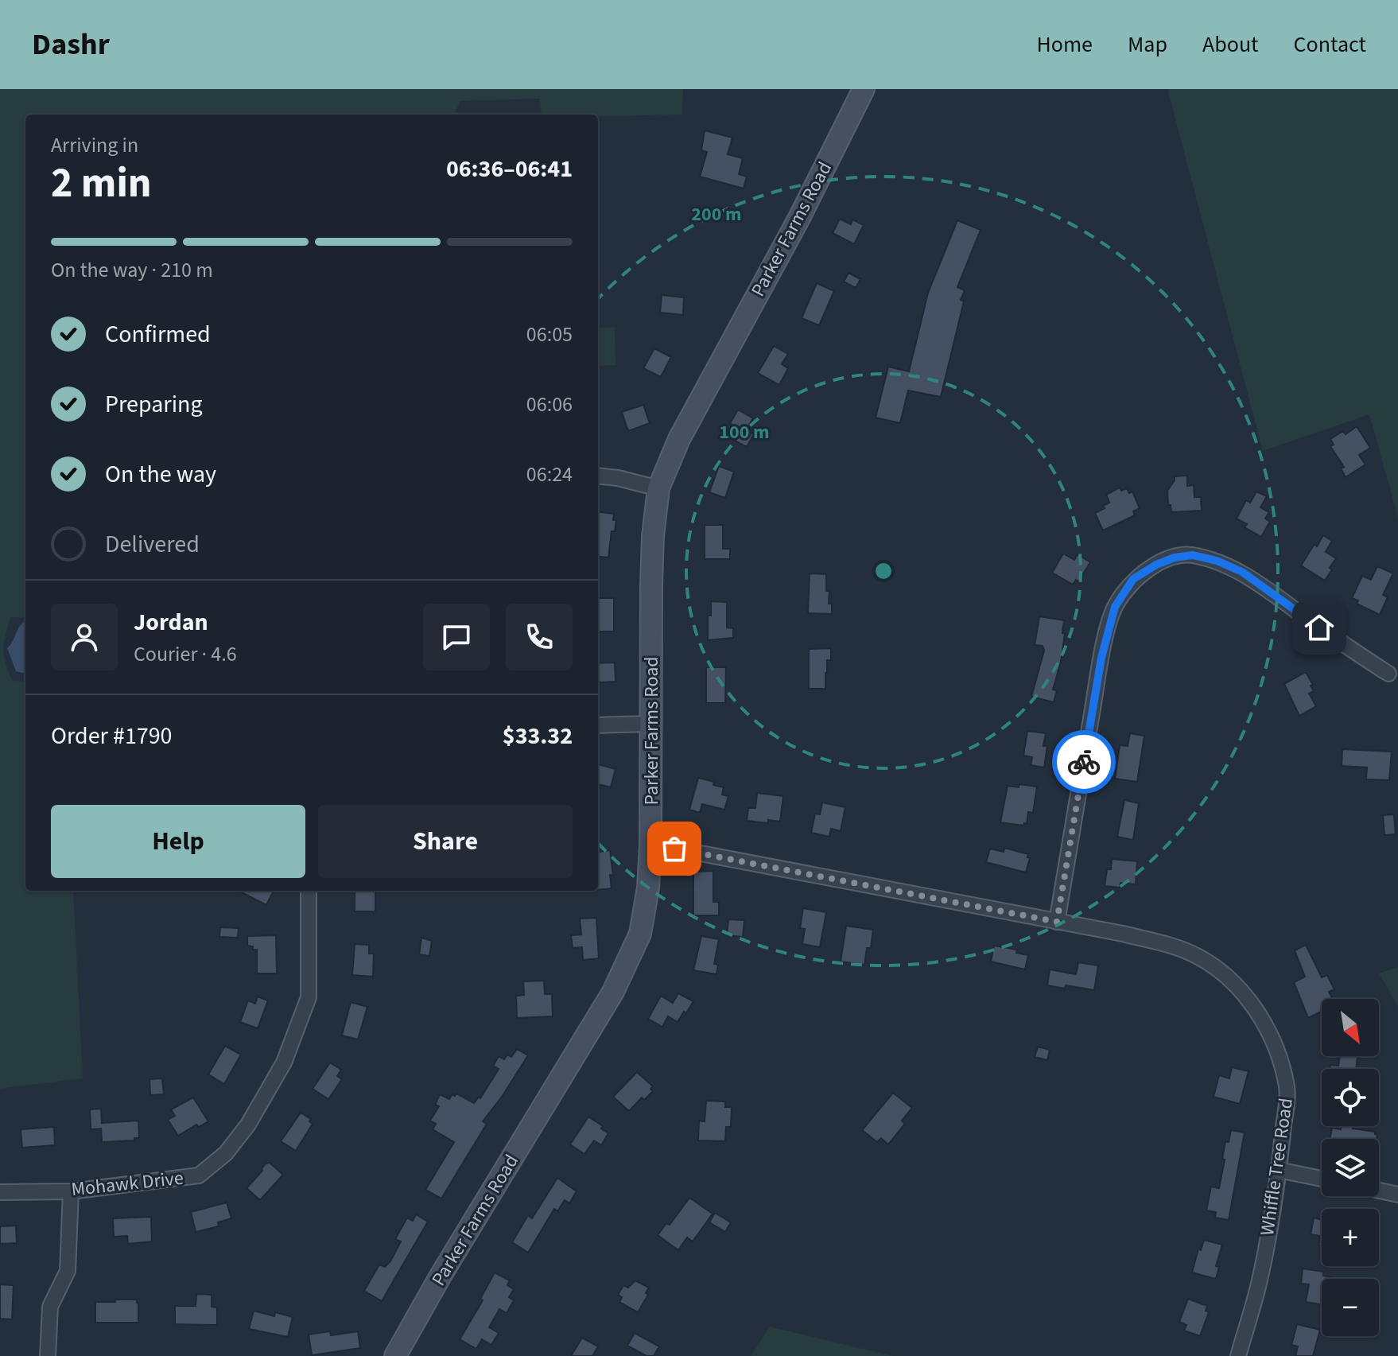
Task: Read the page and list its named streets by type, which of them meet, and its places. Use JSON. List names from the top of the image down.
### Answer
{
  "streets": {
    "street": ["Parker Farms Road", "Whiffle Tree Road", "Mohawk Drive"]
  },
  "crossings": [
    ["Parker Farms Road", "Whiffle Tree Road"]
  ],
  "north": "bottom right",
  "page": {
    "header": "Dashr",
    "nav": [
      "Home",
      "Map",
      "About",
      "Contact"
    ],
    "heading": ["2 min", "Arriving in", "06:36–06:41"],
    "panel": [
      "Jordan",
      "Courier · 4.6",
      "Order #1790",
      "$33.32"
    ],
    "bar": "On the way · 210 m",
    "list": [
      ["Confirmed", "06:05"],
      ["Preparing", "06:06"],
      ["On the way", "06:24"],
      "Delivered"
    ],
    "buttons": ["Help", "Share"],
    "map_buttons": ["+", "−"]
  },
  "rings": ["200 m", "100 m"]
}
